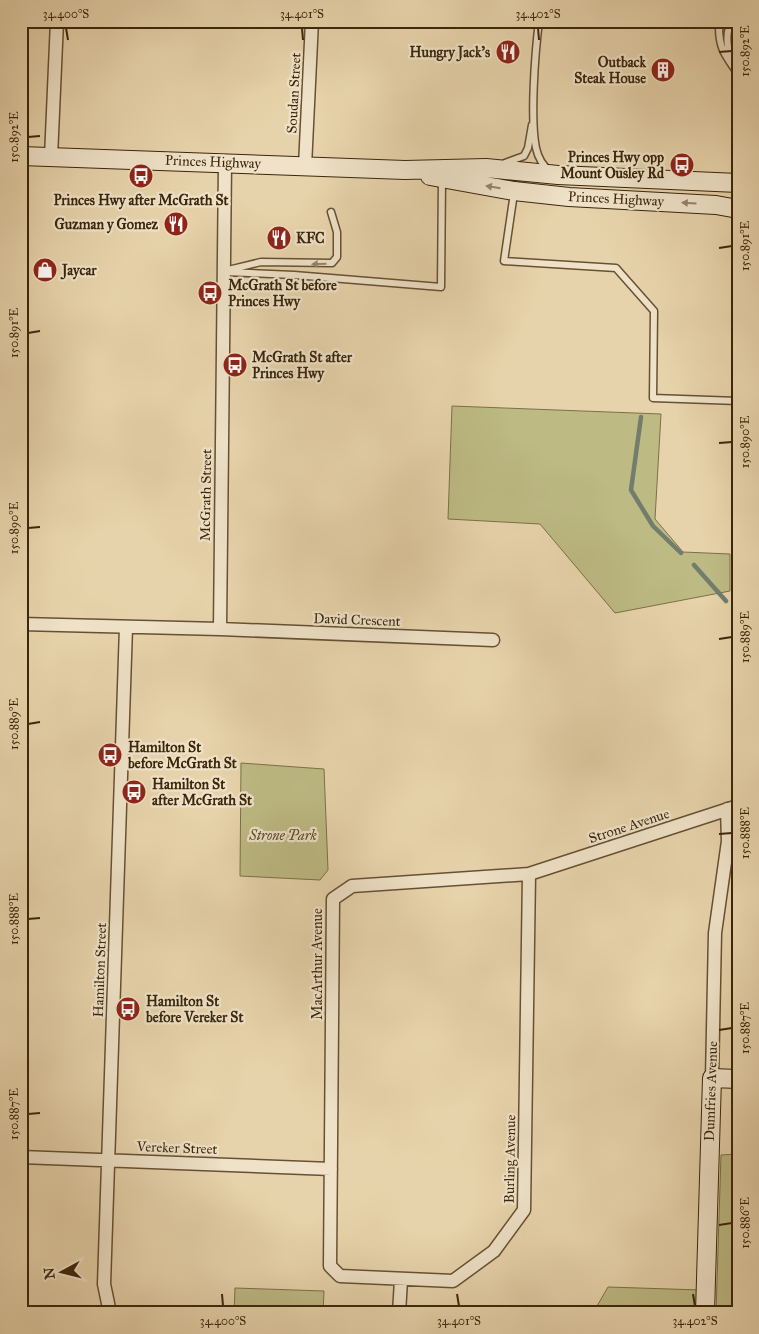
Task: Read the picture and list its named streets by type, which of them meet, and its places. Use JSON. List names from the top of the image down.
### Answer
{
  "streets": {
    "main road": ["Princes Highway", "Dumfries Avenue"],
    "street": [
      "Soudan Street",
      "McGrath Street",
      "David Crescent",
      "Strone Avenue",
      "MacArthur Avenue",
      "Hamilton Street",
      "Vereker Street",
      "Burling Avenue"
    ]
  },
  "crossings": [
    ["Soudan Street", "Princes Highway"],
    ["Princes Highway", "McGrath Street"],
    ["McGrath Street", "David Crescent"],
    ["Strone Avenue", "MacArthur Avenue"],
    ["Strone Avenue", "Dumfries Avenue"],
    ["Strone Avenue", "Burling Avenue"],
    ["MacArthur Avenue", "Vereker Street"],
    ["MacArthur Avenue", "Burling Avenue"],
    ["Hamilton Street", "Vereker Street"],
    ["Vereker Street", "Burling Avenue"]
  ],
  "parks": ["Strone Park"],
  "places": {
    "restaurant": ["Hungry Jack's", "Guzman y Gomez", "KFC"],
    "building": ["Outback Steak House"],
    "bus stop": [
      "Princes Hwy opp Mount Ousley Rd",
      "Princes Hwy after McGrath St",
      "McGrath St before Princes Hwy",
      "McGrath St after Princes Hwy",
      "Hamilton St before McGrath St",
      "Hamilton St after McGrath St",
      "Hamilton St before Vereker St"
    ],
    "shop": ["Jaycar"]
  },
  "north": "left",
  "coordinates": [
    "34.400°S",
    "34.401°S",
    "34.402°S",
    "150.892°E",
    "150.891°E",
    "150.890°E",
    "150.889°E",
    "150.888°E",
    "150.887°E",
    "150.886°E"
  ]
}
